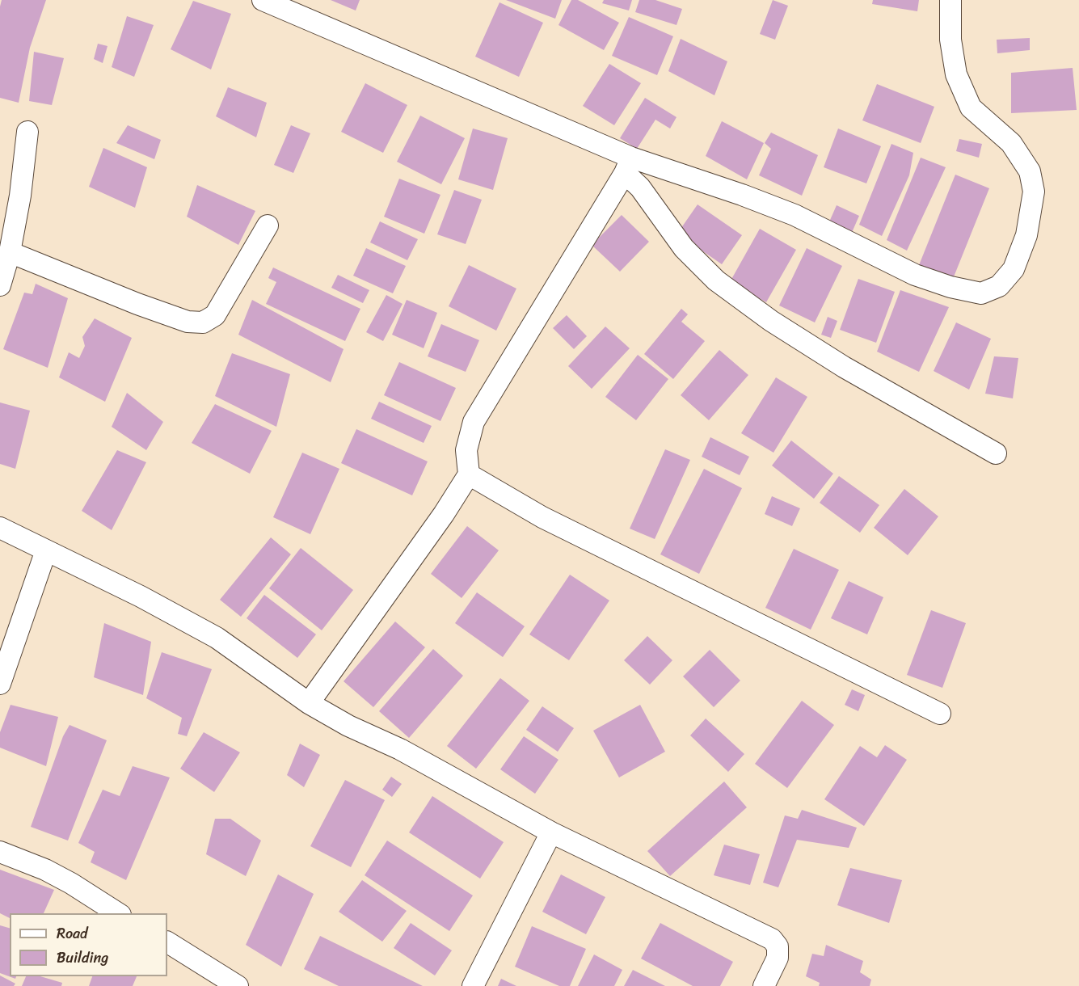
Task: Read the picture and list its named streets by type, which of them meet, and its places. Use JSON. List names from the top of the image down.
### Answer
{
  "legend": ["Road", "Building"]
}
